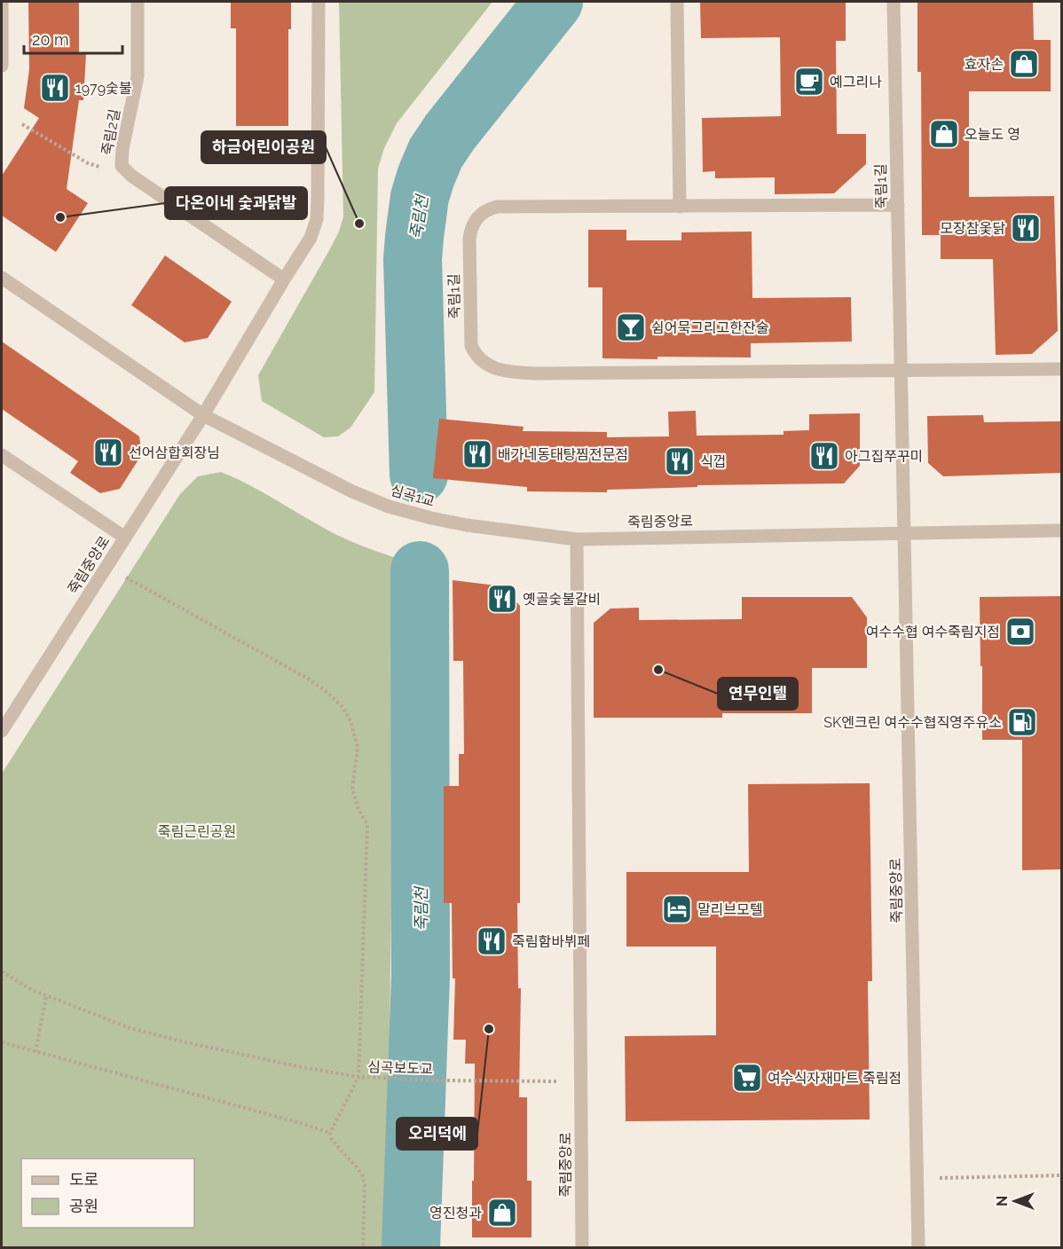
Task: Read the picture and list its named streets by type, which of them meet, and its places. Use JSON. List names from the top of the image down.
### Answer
{
  "streets": {
    "street": [
      "죽림2길",
      "죽림1길",
      "심곡1교",
      "죽림중앙로"
    ],
    "path": ["심곡보도교"]
  },
  "crossings": [
    ["죽림1길", "죽림중앙로"],
    ["심곡1교", "죽림중앙로"],
    ["죽림중앙로", "심곡보도교"]
  ],
  "water": ["죽림천"],
  "parks": ["죽림근린공원"],
  "places": {
    "shop": ["효자손", "오늘도 영", "영진청과"],
    "cafe": ["예그리나"],
    "restaurant": [
      "1979숯불",
      "모장참옻닭",
      "선어삼합회장님",
      "배가네동태탕찜전문점",
      "아그집쭈꾸미",
      "식껍",
      "옛골숯불갈비",
      "죽림함바뷔페"
    ],
    "other": [
      "다온이네 숯과닭발",
      "하금어린이공원",
      "연무인텔",
      "오리덕에"
    ],
    "bar": ["쉼어묵그리고한잔술"],
    "bank": ["여수수협 여수죽림지점"],
    "fuel station": ["SK엔크린 여수수협직영주유소"],
    "hotel": ["말리브모텔"],
    "supermarket": ["여수식자재마트 죽림점"]
  },
  "legend": ["도로", "공원"],
  "scale_bar": "20 m",
  "north": "left"
}
